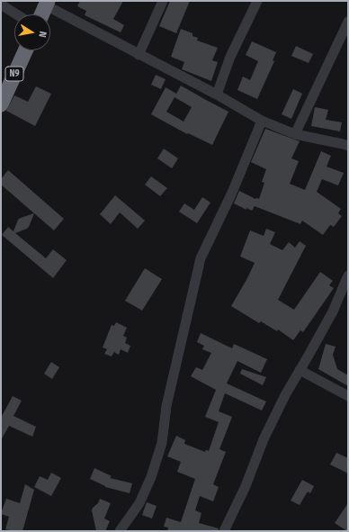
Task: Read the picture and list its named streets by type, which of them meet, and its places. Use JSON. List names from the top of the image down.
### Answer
{
  "streets": {
    "highway": ["N9"]
  },
  "north": "right"
}
